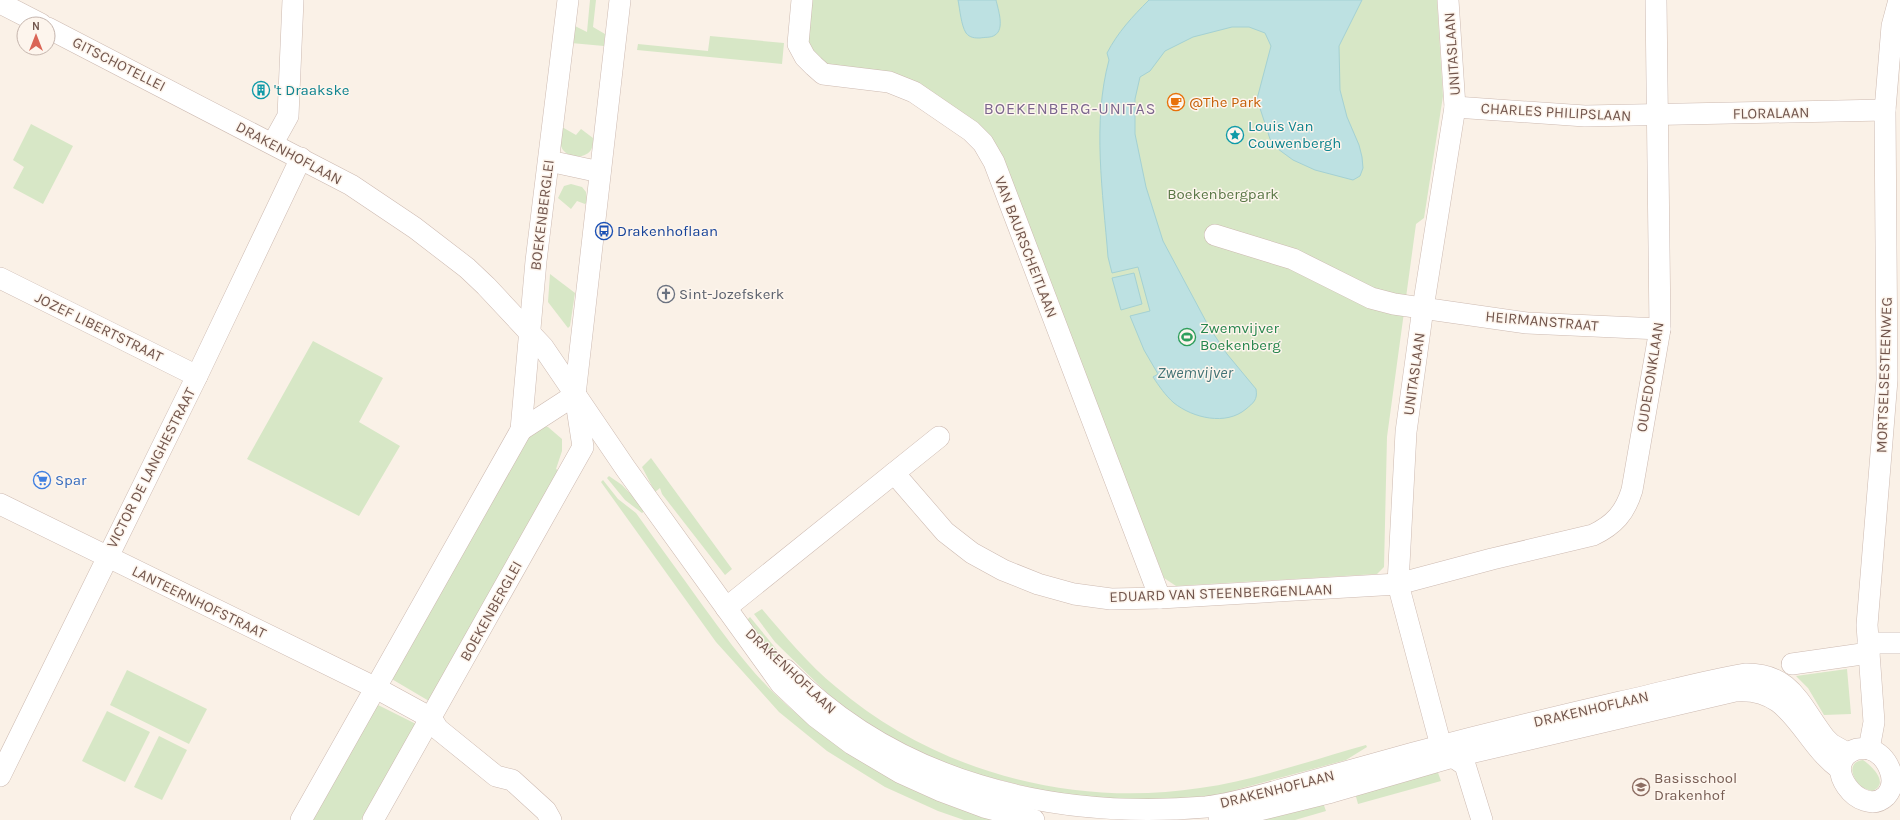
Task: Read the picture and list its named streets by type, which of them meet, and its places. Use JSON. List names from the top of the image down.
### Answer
{
  "streets": {
    "street": [
      "UNITASLAAN",
      "GITSCHOTELLEI",
      "CHARLES PHILIPSLAAN",
      "FLORALAAN",
      "DRAKENHOFLAAN",
      "BOEKENBERGLEI",
      "VAN BAURSCHEITLAAN",
      "HEIRMANSTRAAT",
      "JOZEF LIBERTSTRAAT",
      "MORTSELSESTEENWEG",
      "OUDEDONKLAAN",
      "VICTOR DE LANGHESTRAAT",
      "EDUARD VAN STEENBERGENLAAN",
      "LANTEERNHOFSTRAAT"
    ]
  },
  "crossings": [
    ["UNITASLAAN", "CHARLES PHILIPSLAAN"],
    ["UNITASLAAN", "DRAKENHOFLAAN"],
    ["UNITASLAAN", "HEIRMANSTRAAT"],
    ["UNITASLAAN", "OUDEDONKLAAN"],
    ["UNITASLAAN", "EDUARD VAN STEENBERGENLAAN"],
    ["GITSCHOTELLEI", "DRAKENHOFLAAN"],
    ["CHARLES PHILIPSLAAN", "FLORALAAN"],
    ["CHARLES PHILIPSLAAN", "OUDEDONKLAAN"],
    ["FLORALAAN", "MORTSELSESTEENWEG"],
    ["FLORALAAN", "OUDEDONKLAAN"],
    ["DRAKENHOFLAAN", "BOEKENBERGLEI"],
    ["DRAKENHOFLAAN", "MORTSELSESTEENWEG"],
    ["DRAKENHOFLAAN", "VICTOR DE LANGHESTRAAT"],
    ["BOEKENBERGLEI", "LANTEERNHOFSTRAAT"],
    ["VAN BAURSCHEITLAAN", "EDUARD VAN STEENBERGENLAAN"],
    ["HEIRMANSTRAAT", "OUDEDONKLAAN"],
    ["JOZEF LIBERTSTRAAT", "VICTOR DE LANGHESTRAAT"],
    ["OUDEDONKLAAN", "EDUARD VAN STEENBERGENLAAN"],
    ["VICTOR DE LANGHESTRAAT", "LANTEERNHOFSTRAAT"]
  ],
  "districts": ["BOEKENBERG-UNITAS"],
  "water": ["Zwemvijver"],
  "parks": ["Boekenbergpark"],
  "places": {
    "building": ["'t Draakske"],
    "cafe": ["@The Park"],
    "place": ["Louis Van Couwenbergh"],
    "bus stop": ["Drakenhoflaan"],
    "church": ["Sint-Jozefskerk"],
    "sports": ["Zwemvijver Boekenberg"],
    "supermarket": ["Spar"],
    "school or university": ["Basisschool Drakenhof"]
  },
  "north": "top"
}
